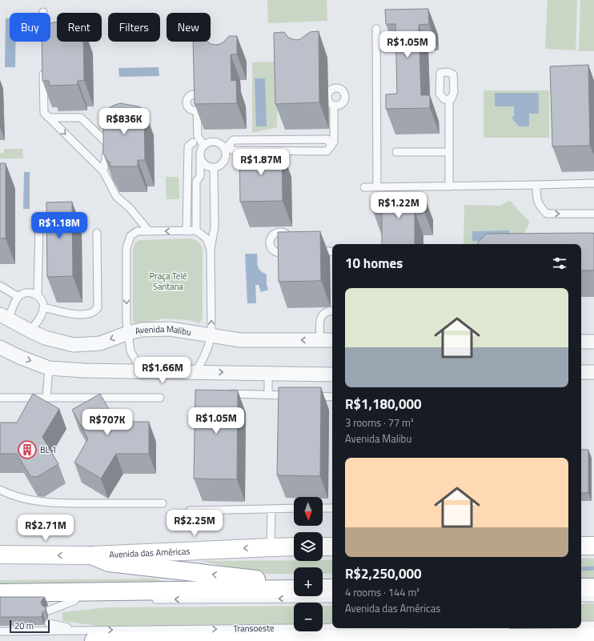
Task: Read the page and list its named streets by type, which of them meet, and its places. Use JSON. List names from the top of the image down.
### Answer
{
  "streets": {
    "main road": ["Avenida das Américas"],
    "street": ["Avenida Malibu"],
    "lane": ["Transoeste"]
  },
  "parks": ["Praça Telê Santana"],
  "places": {
    "building": ["BL 1"]
  },
  "scale_bar": "20 m",
  "north": "bottom",
  "page": {
    "chip": [
      "Buy",
      "Rent",
      "Filters",
      "New"
    ],
    "price": [
      "R$1.05M",
      "R$836K",
      "R$1.87M",
      "R$1.22M",
      "R$1.18M",
      "R$1.66M",
      "R$1.05M",
      "R$707K",
      "R$2.25M",
      "R$2.71M"
    ],
    "heading": "10 homes",
    "list": [
      {
        "name": "R$1,180,000",
        "note": "3 rooms · 77 m² · Avenida Malibu"
      },
      {
        "name": "R$2,250,000",
        "note": "4 rooms · 144 m² · Avenida das Américas"
      }
    ],
    "map_buttons": ["+", "−"],
    "scale": "20 m"
  }
}
